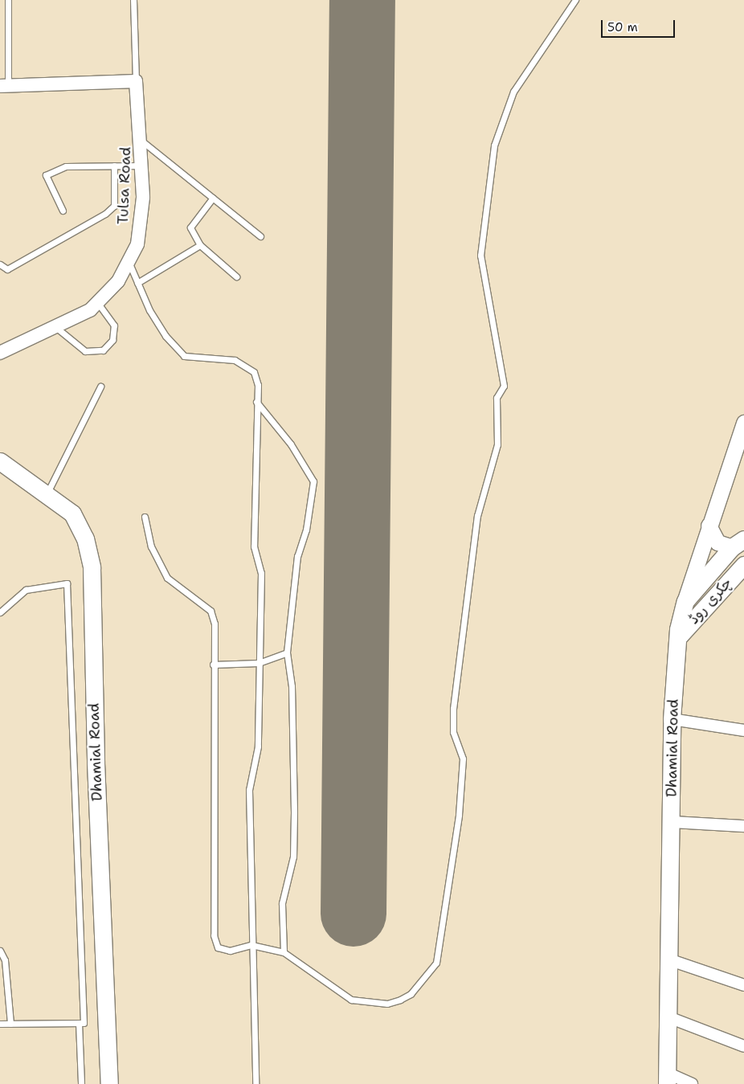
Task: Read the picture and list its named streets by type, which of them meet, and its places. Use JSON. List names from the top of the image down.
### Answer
{
  "streets": {
    "main road": ["چکری روڈ", "Dhamial Road"],
    "street": ["Tulsa Road"]
  },
  "crossings": [
    ["چکری روڈ", "Dhamial Road"]
  ],
  "scale_bar": "50 m"
}
